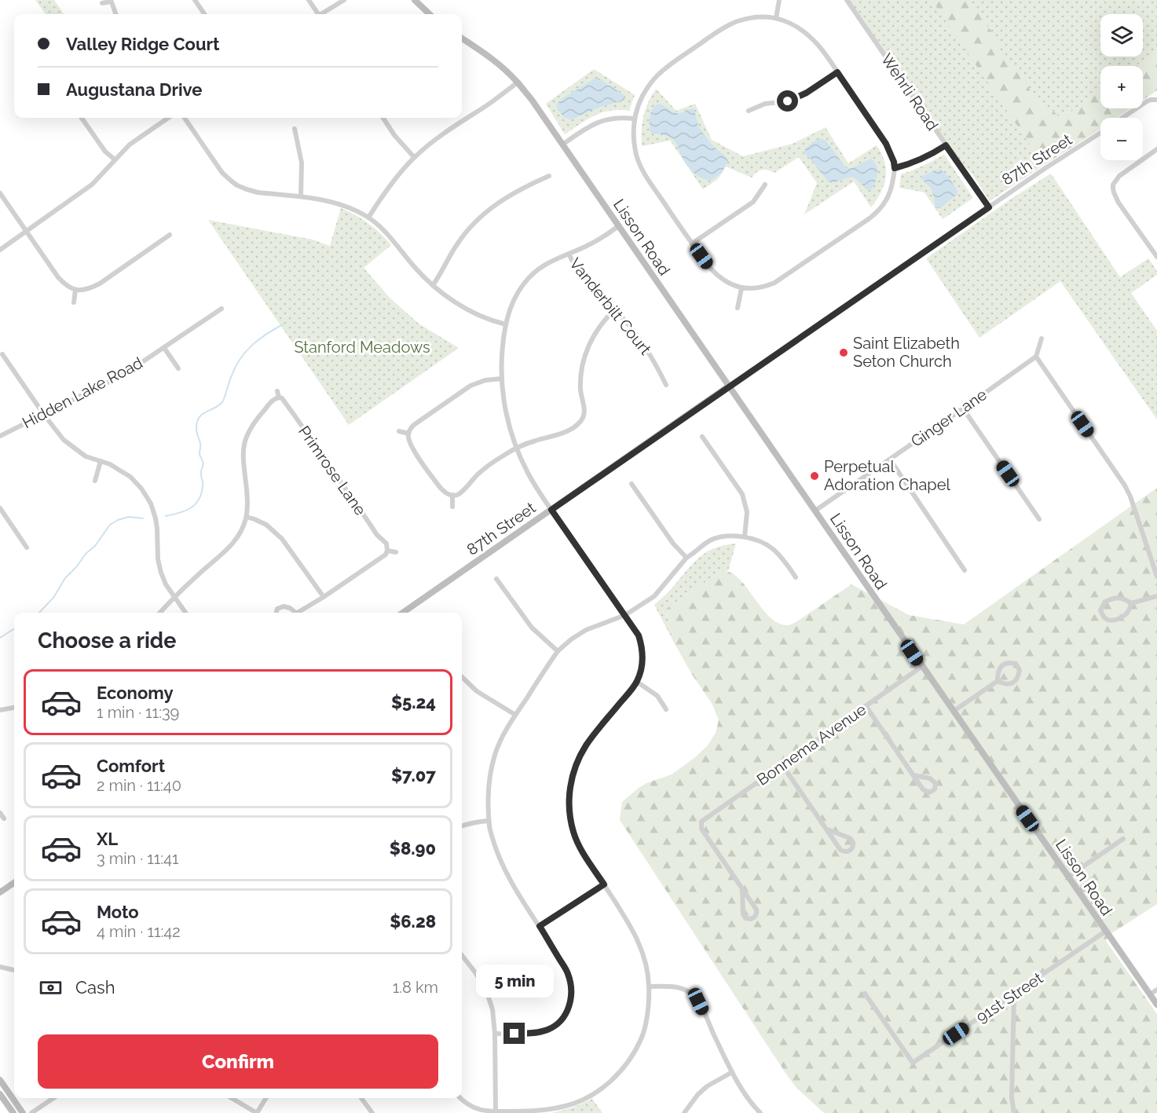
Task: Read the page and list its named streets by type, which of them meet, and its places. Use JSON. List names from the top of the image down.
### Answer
{
  "streets": {
    "street": [
      "Wehrli Road",
      "87th Street",
      "Lisson Road",
      "Vanderbilt Court",
      "Hidden Lake Road",
      "Ginger Lane",
      "Primrose Lane",
      "Bonnema Avenue",
      "91st Street"
    ]
  },
  "crossings": [
    ["Wehrli Road", "87th Street"],
    ["87th Street", "Lisson Road"],
    ["Lisson Road", "Ginger Lane"],
    ["Lisson Road", "Bonnema Avenue"],
    ["Lisson Road", "91st Street"]
  ],
  "parks": ["Stanford Meadows"],
  "places": ["Saint Elizabeth Seton Church", "Perpetual Adoration Chapel"],
  "page": {
    "map_buttons": ["+", "−"],
    "banner": ["Valley Ridge Court", "Augustana Drive"],
    "heading": "Choose a ride",
    "list": [
      {
        "name": "Economy",
        "note": "1 min · 11:39",
        "value": "$5.24"
      },
      {
        "name": "Comfort",
        "note": "2 min · 11:40",
        "value": "$7.07"
      },
      {
        "name": "XL",
        "note": "3 min · 11:41",
        "value": "$8.90"
      },
      {
        "name": "Moto",
        "note": "4 min · 11:42",
        "value": "$6.28"
      }
    ],
    "pay": ["Cash", "1.8 km"],
    "bubble": "5 min",
    "buttons": "Confirm"
  }
}
